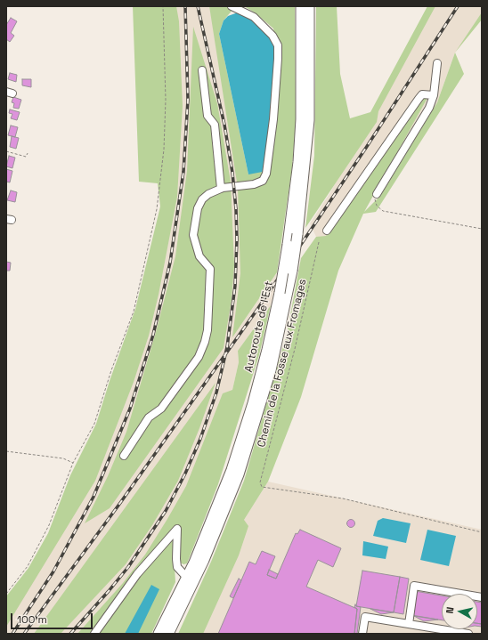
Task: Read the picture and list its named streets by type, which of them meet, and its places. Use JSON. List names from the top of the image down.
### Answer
{
  "streets": {
    "highway": ["Autoroute de l’Est"],
    "path": ["Chemin de la Fosse aux Fromages"]
  },
  "scale_bar": "100 m",
  "north": "left"
}
